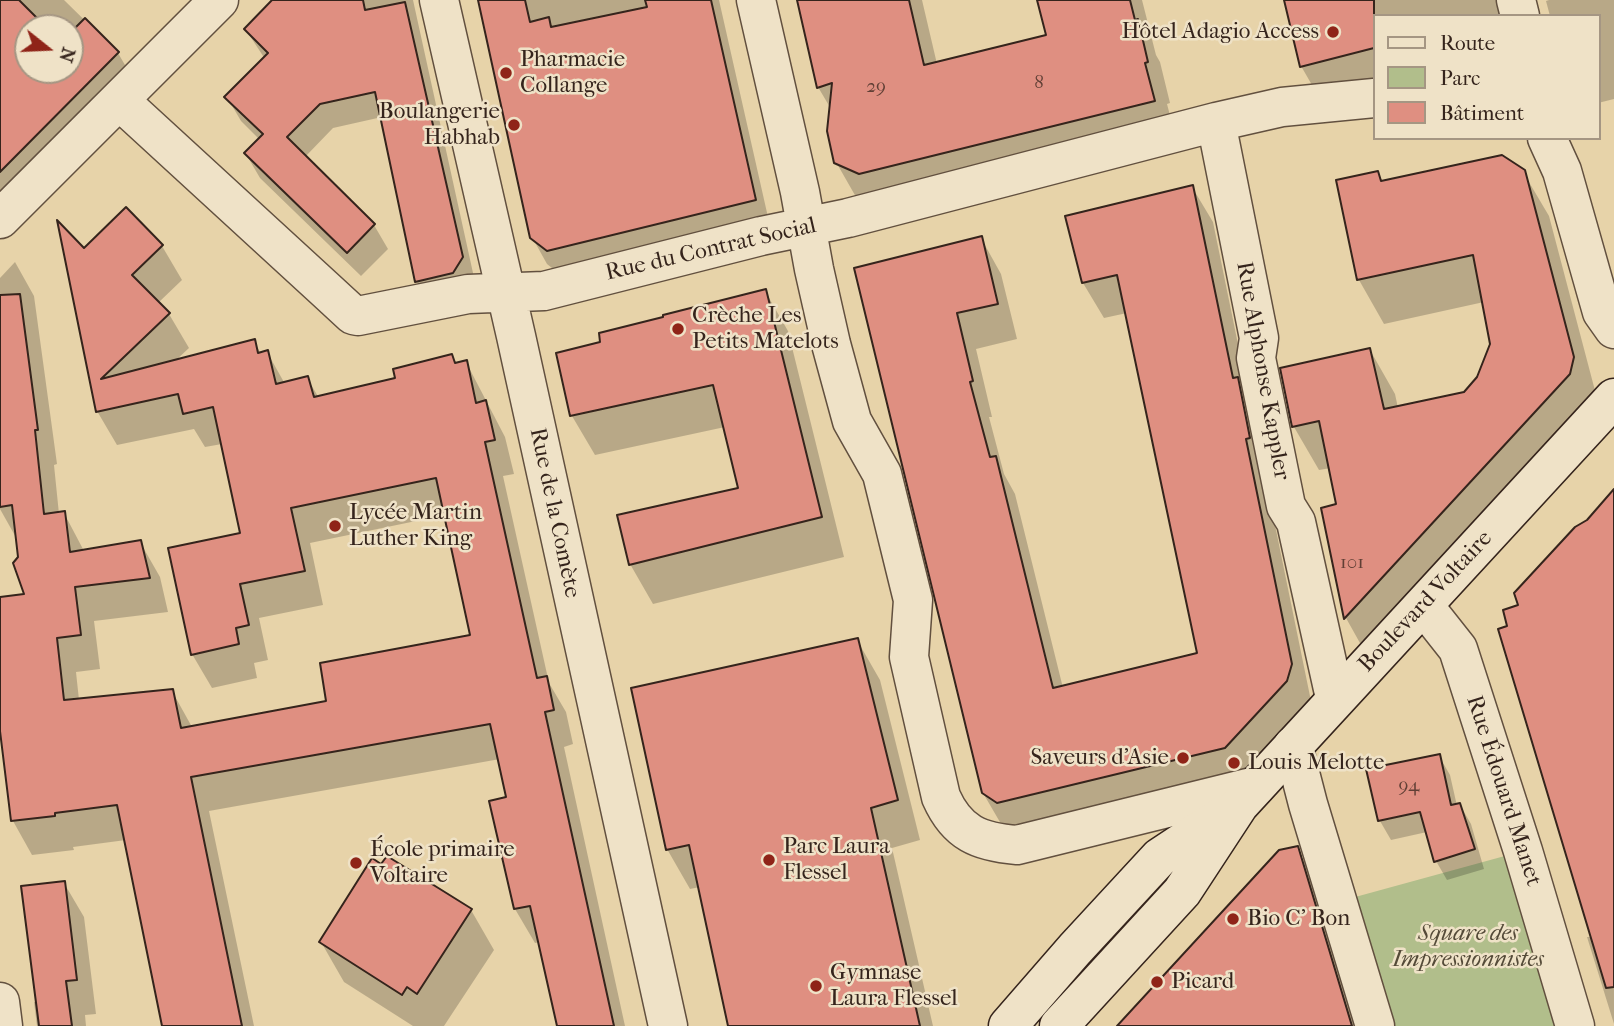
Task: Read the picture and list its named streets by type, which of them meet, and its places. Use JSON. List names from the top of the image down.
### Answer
{
  "streets": {
    "street": [
      "Rue du Contrat Social",
      "Rue Alphonse Kappler",
      "Rue de la Comète",
      "Boulevard Voltaire",
      "Rue Édouard Manet"
    ]
  },
  "crossings": [
    ["Rue du Contrat Social", "Rue Alphonse Kappler"],
    ["Rue du Contrat Social", "Rue de la Comète"],
    ["Rue Alphonse Kappler", "Boulevard Voltaire"],
    ["Boulevard Voltaire", "Rue Édouard Manet"]
  ],
  "parks": ["Square des Impressionnistes"],
  "places": [
    "Hôtel Adagio Access",
    "Pharmacie Collange",
    "Boulangerie Habhab",
    "Crèche Les Petits Matelots",
    "Lycée Martin Luther King",
    "Saveurs d'Asie",
    "Louis Melotte",
    "Parc Laura Flessel",
    "École primaire Voltaire",
    "Bio C' Bon",
    "Picard",
    "Gymnase Laura Flessel"
  ],
  "house_numbers": [
    "8",
    "29",
    "101",
    "94"
  ],
  "legend": ["Route", "Parc", "Bâtiment"],
  "north": "right"
}
